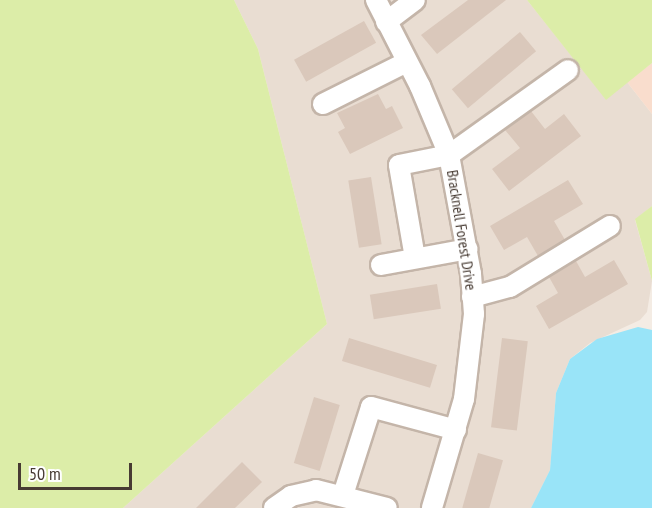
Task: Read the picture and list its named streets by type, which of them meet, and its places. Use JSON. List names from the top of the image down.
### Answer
{
  "streets": {
    "street": ["Bracknell Forest Drive"]
  },
  "scale_bar": "50 m"
}
